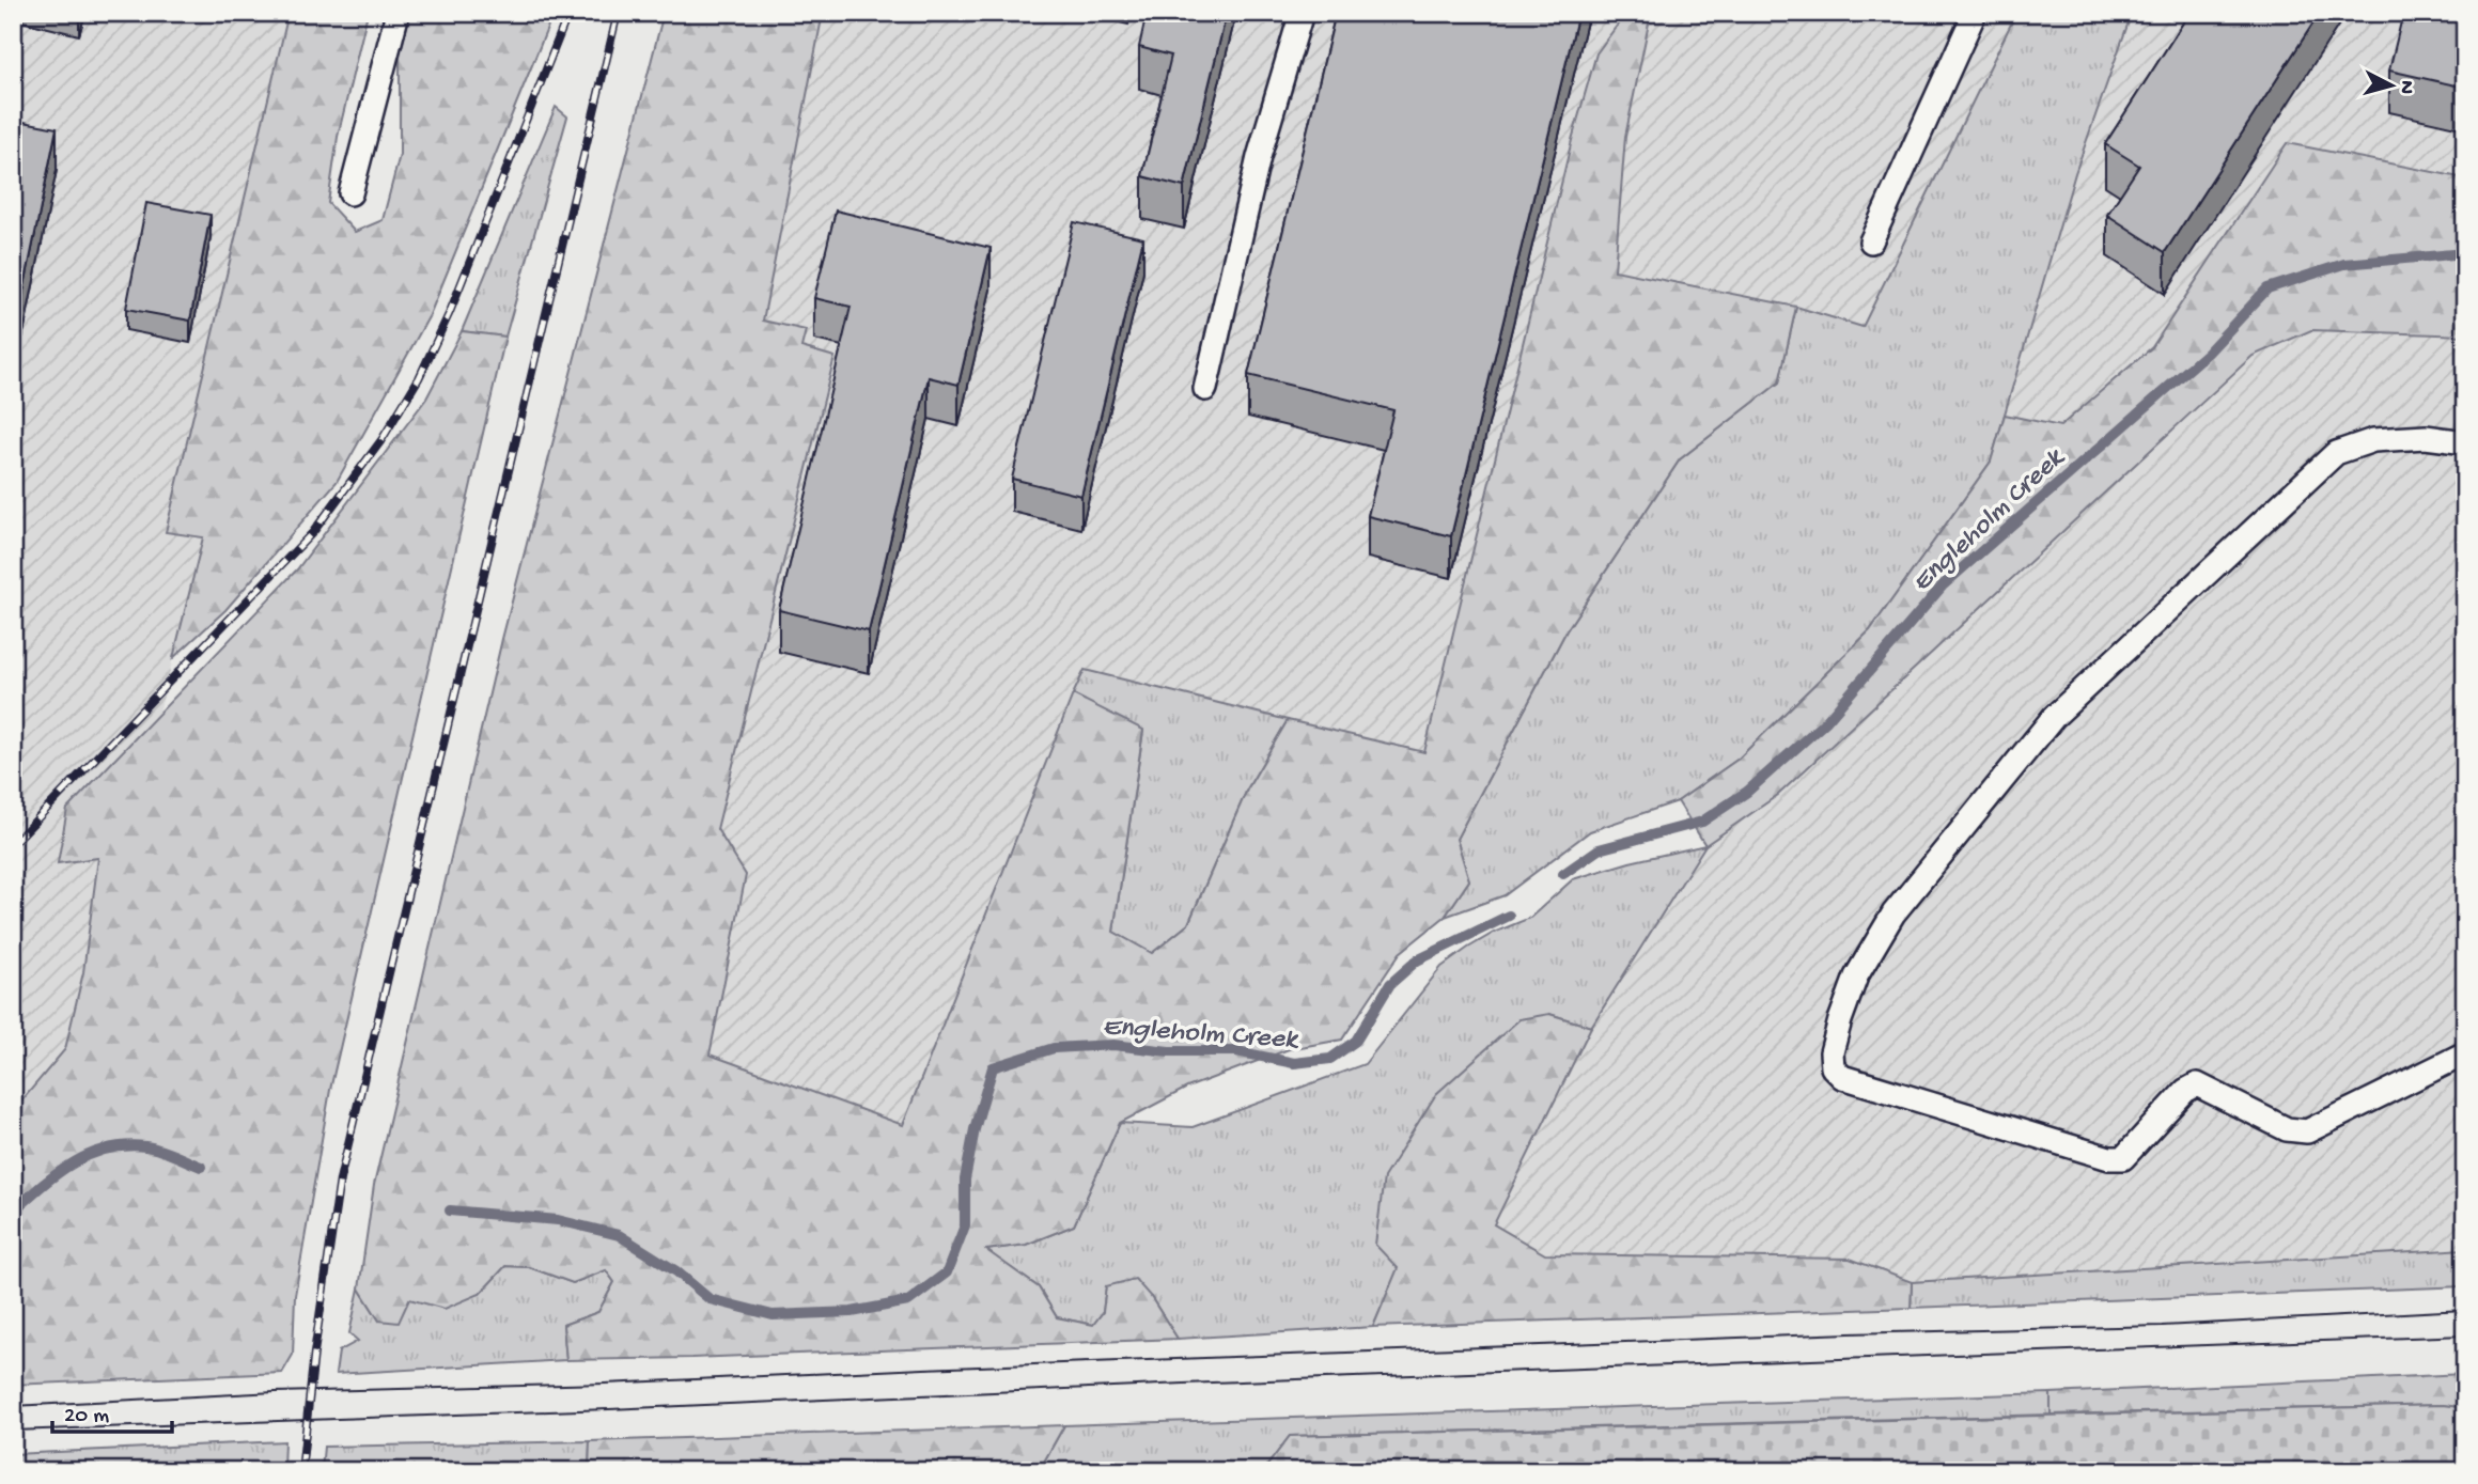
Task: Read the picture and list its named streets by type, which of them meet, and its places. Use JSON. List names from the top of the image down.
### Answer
{
  "water": ["Engleholm Creek"],
  "scale_bar": "20 m",
  "north": "right"
}
